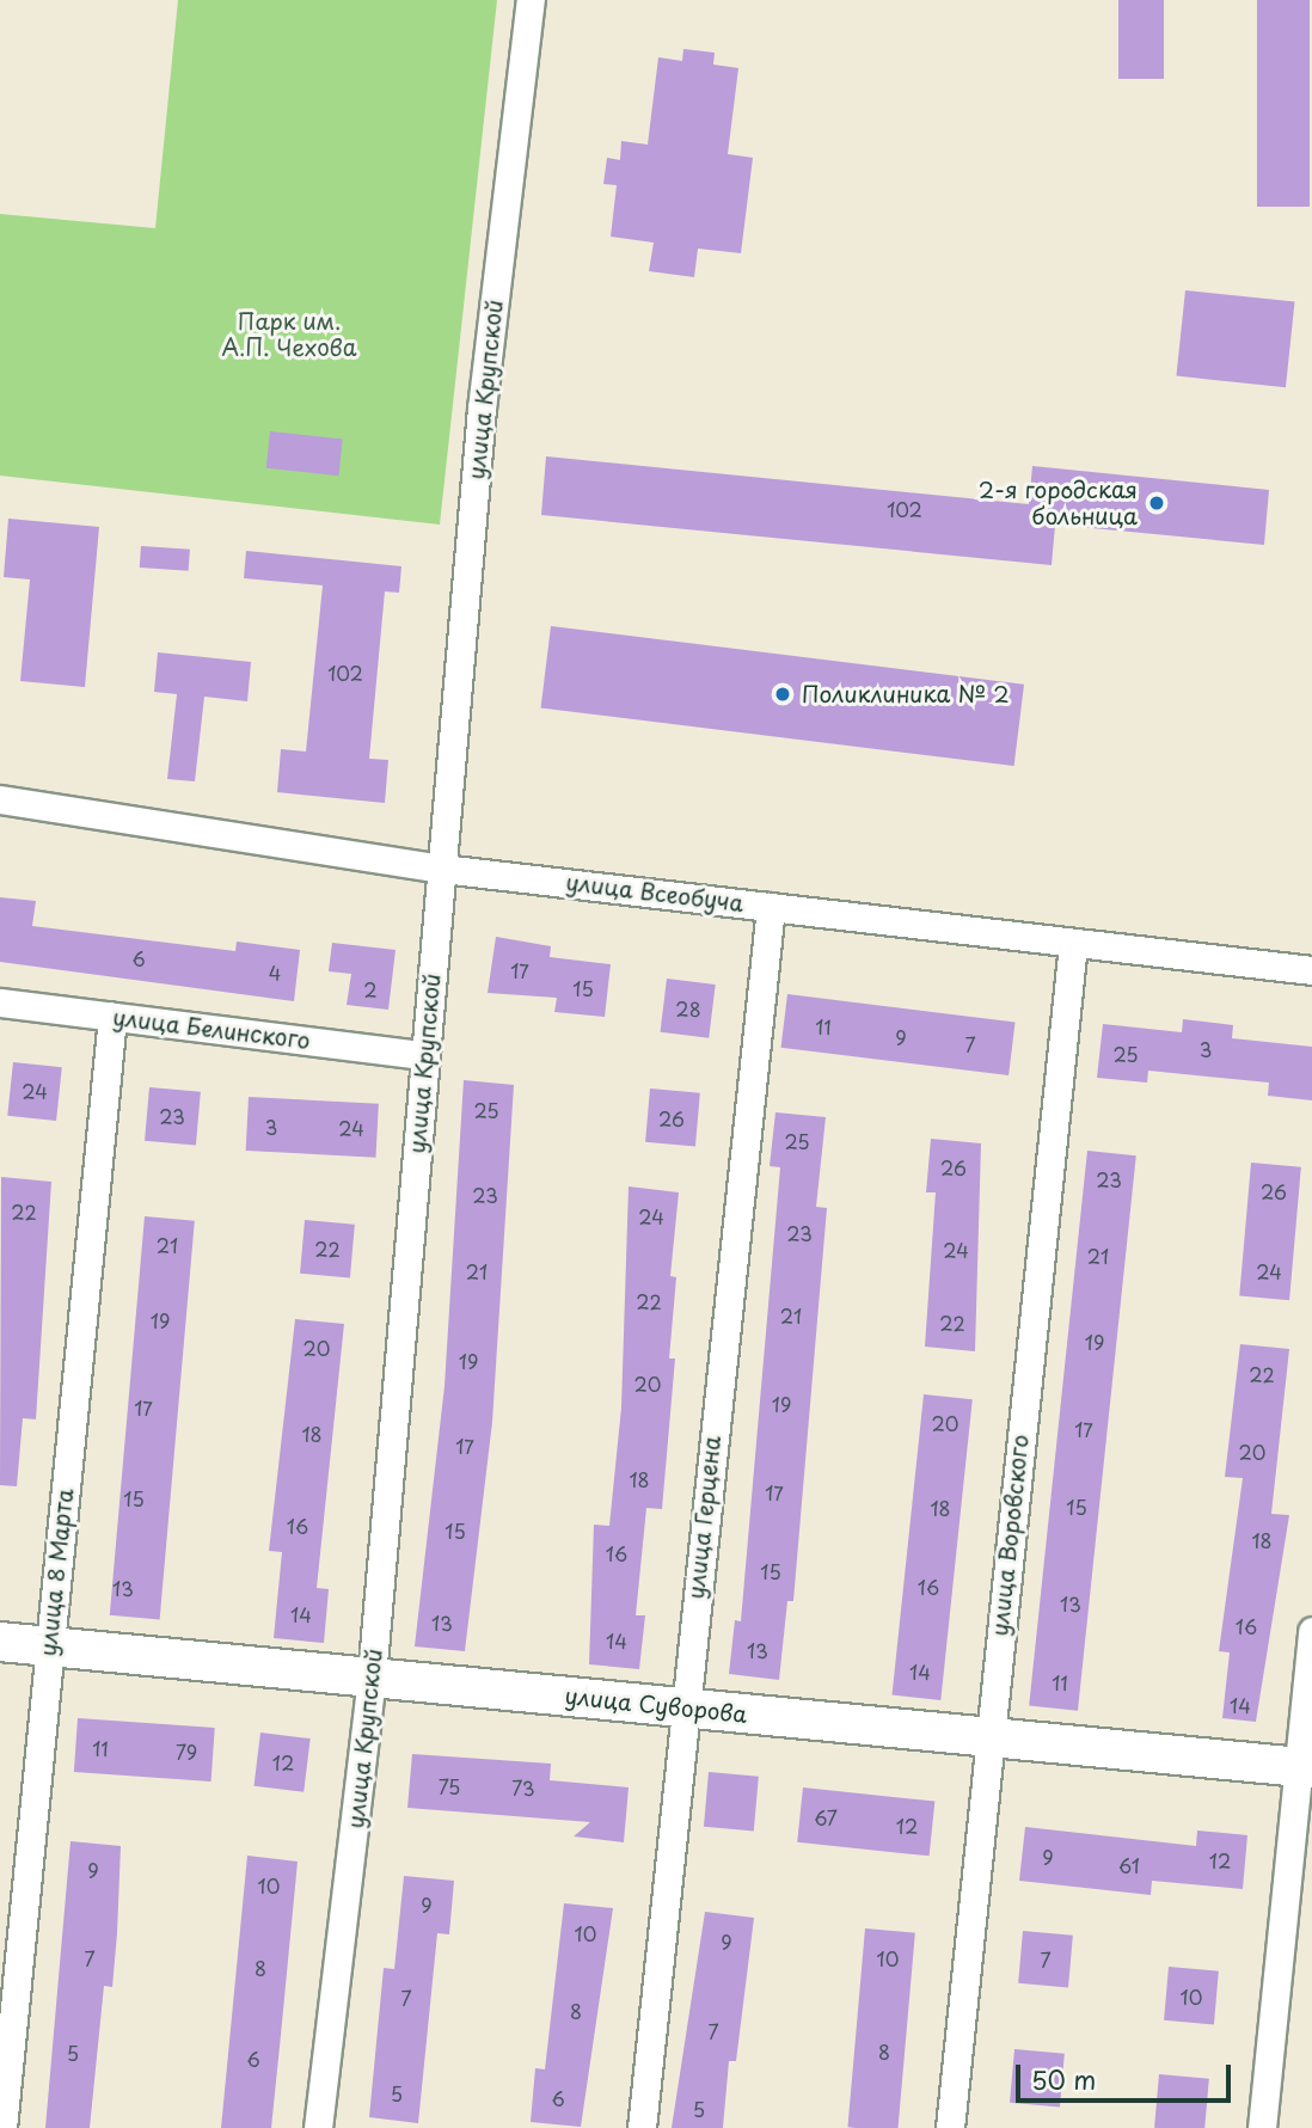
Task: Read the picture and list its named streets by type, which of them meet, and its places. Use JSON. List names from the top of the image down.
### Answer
{
  "streets": {
    "street": [
      "улица Крупской",
      "улица Всеобуча",
      "улица Белинского",
      "улица Герцена",
      "улица Воровского",
      "улица 8 Марта",
      "улица Суворова"
    ]
  },
  "crossings": [
    ["улица Крупской", "улица Всеобуча"],
    ["улица Крупской", "улица Белинского"],
    ["улица Крупской", "улица Суворова"],
    ["улица Всеобуча", "улица Герцена"],
    ["улица Всеобуча", "улица Воровского"],
    ["улица Белинского", "улица 8 Марта"],
    ["улица Герцена", "улица Суворова"],
    ["улица Воровского", "улица Суворова"],
    ["улица 8 Марта", "улица Суворова"]
  ],
  "parks": ["Парк им. А.П. Чехова"],
  "places": ["2-я городская больница", "Поликлиника № 2"],
  "house_numbers": [
    "102",
    "102",
    "6",
    "17",
    "4",
    "15",
    "2",
    "28",
    "11",
    "9",
    "7",
    "3",
    "25",
    "24",
    "25",
    "23",
    "26",
    "3",
    "24",
    "25",
    "26",
    "23",
    "26",
    "23",
    "22",
    "24",
    "23",
    "21",
    "22",
    "24",
    "21",
    "21",
    "24",
    "22",
    "21",
    "19",
    "22",
    "19",
    "20",
    "19",
    "22",
    "20",
    "19",
    "17",
    "20",
    "17",
    "18",
    "17",
    "20",
    "18",
    "17",
    "15",
    "15",
    "18",
    "16",
    "15",
    "18",
    "16",
    "15",
    "16",
    "13",
    "13",
    "14",
    "13",
    "16",
    "14",
    "13",
    "14",
    "11",
    "14",
    "11",
    "79",
    "12",
    "75",
    "73",
    "67",
    "12",
    "9",
    "12",
    "61",
    "9",
    "10",
    "9",
    "10",
    "9",
    "7",
    "10",
    "7",
    "8",
    "10",
    "7",
    "8",
    "7",
    "8",
    "5",
    "6",
    "5",
    "6",
    "5"
  ],
  "scale_bar": "50 m"
}
